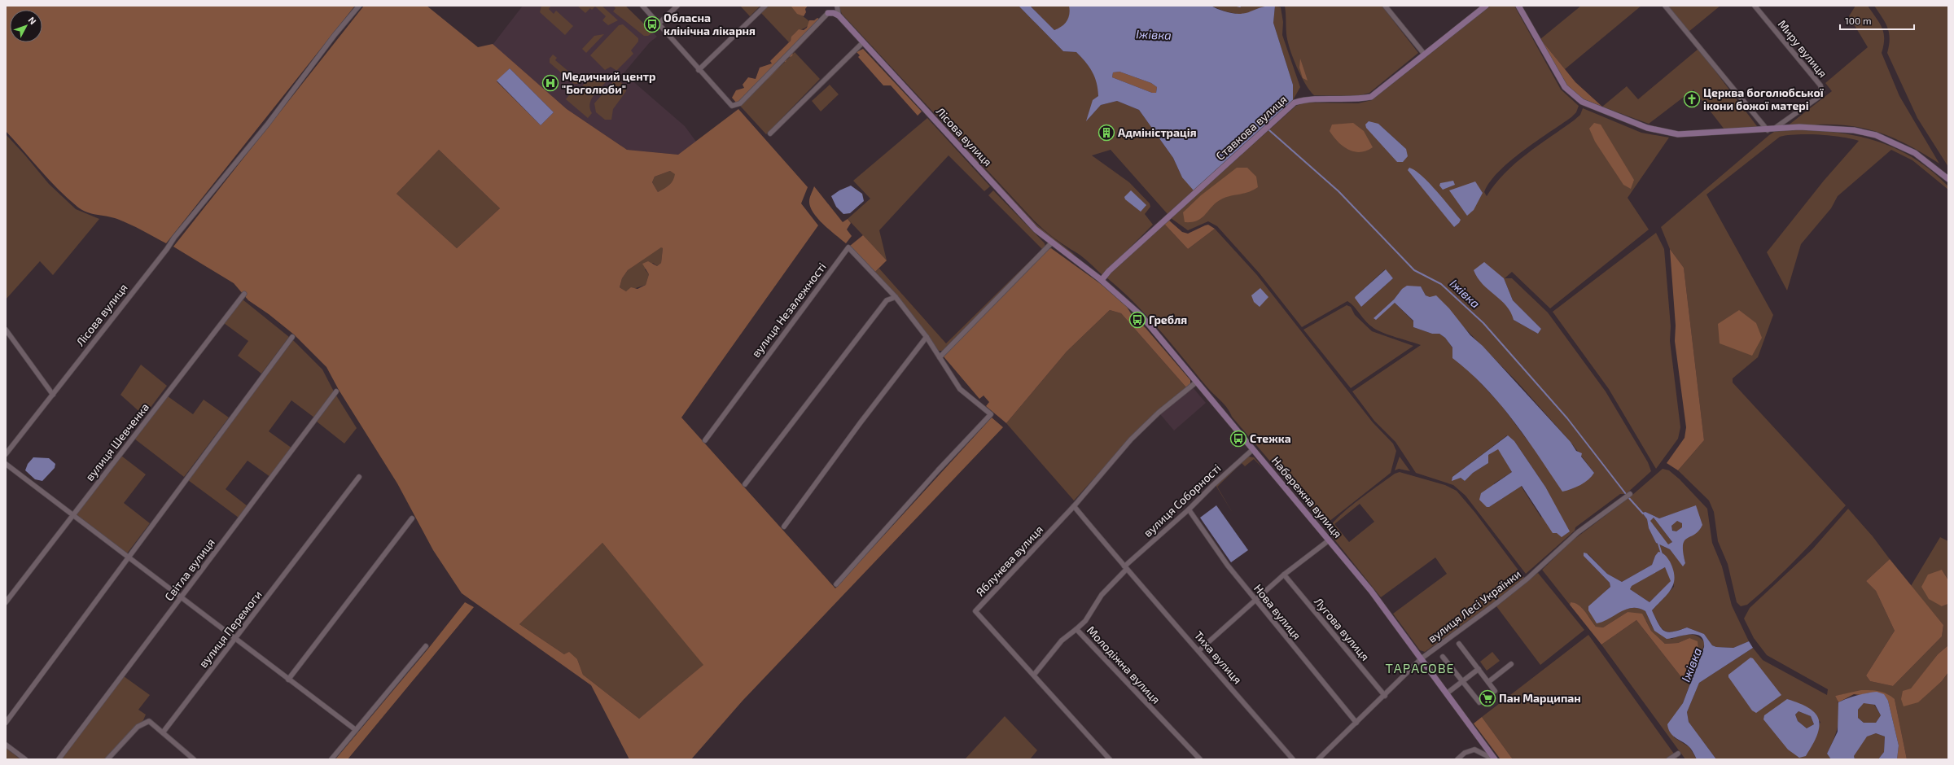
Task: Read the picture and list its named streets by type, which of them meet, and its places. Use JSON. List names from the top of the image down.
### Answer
{
  "streets": {
    "street": [
      "Миру вулиця",
      "Ставкова вулиця",
      "Лісова вулиця",
      "вулиця Незалежності",
      "вулиця Шевченка",
      "Набережна вулиця",
      "вулиця Соборності",
      "Яблунева вулиця",
      "Світла вулиця",
      "вулиця Лесі Українки",
      "Нова вулиця",
      "вулиця Перемоги",
      "Лугова вулиця",
      "Тиха вулиця",
      "Молодіжна вулиця"
    ]
  },
  "crossings": [
    ["Ставкова вулиця", "Набережна вулиця"],
    ["Лісова вулиця", "Набережна вулиця"],
    ["Набережна вулиця", "вулиця Соборності"],
    ["Набережна вулиця", "Яблунева вулиця"],
    ["Набережна вулиця", "вулиця Лесі Українки"],
    ["вулиця Соборності", "Нова вулиця"],
    ["вулиця Соборності", "Тиха вулиця"],
    ["Яблунева вулиця", "Тиха вулиця"],
    ["Яблунева вулиця", "Молодіжна вулиця"],
    ["вулиця Лесі Українки", "Нова вулиця"],
    ["вулиця Лесі Українки", "Лугова вулиця"]
  ],
  "districts": ["ТАРАСОВЕ"],
  "water": ["Іжівка"],
  "places": {
    "bus stop": ["Обласна клінічна лікарня", "Гребля", "Стежка"],
    "hospital": ["Медичний центр \"Боголюби\""],
    "church": ["Церква боголюбської ікони божої матері"],
    "building": ["Адміністрація"],
    "supermarket": ["Пан Марципан"]
  },
  "scale_bar": "100 m",
  "north": "top right"
}
